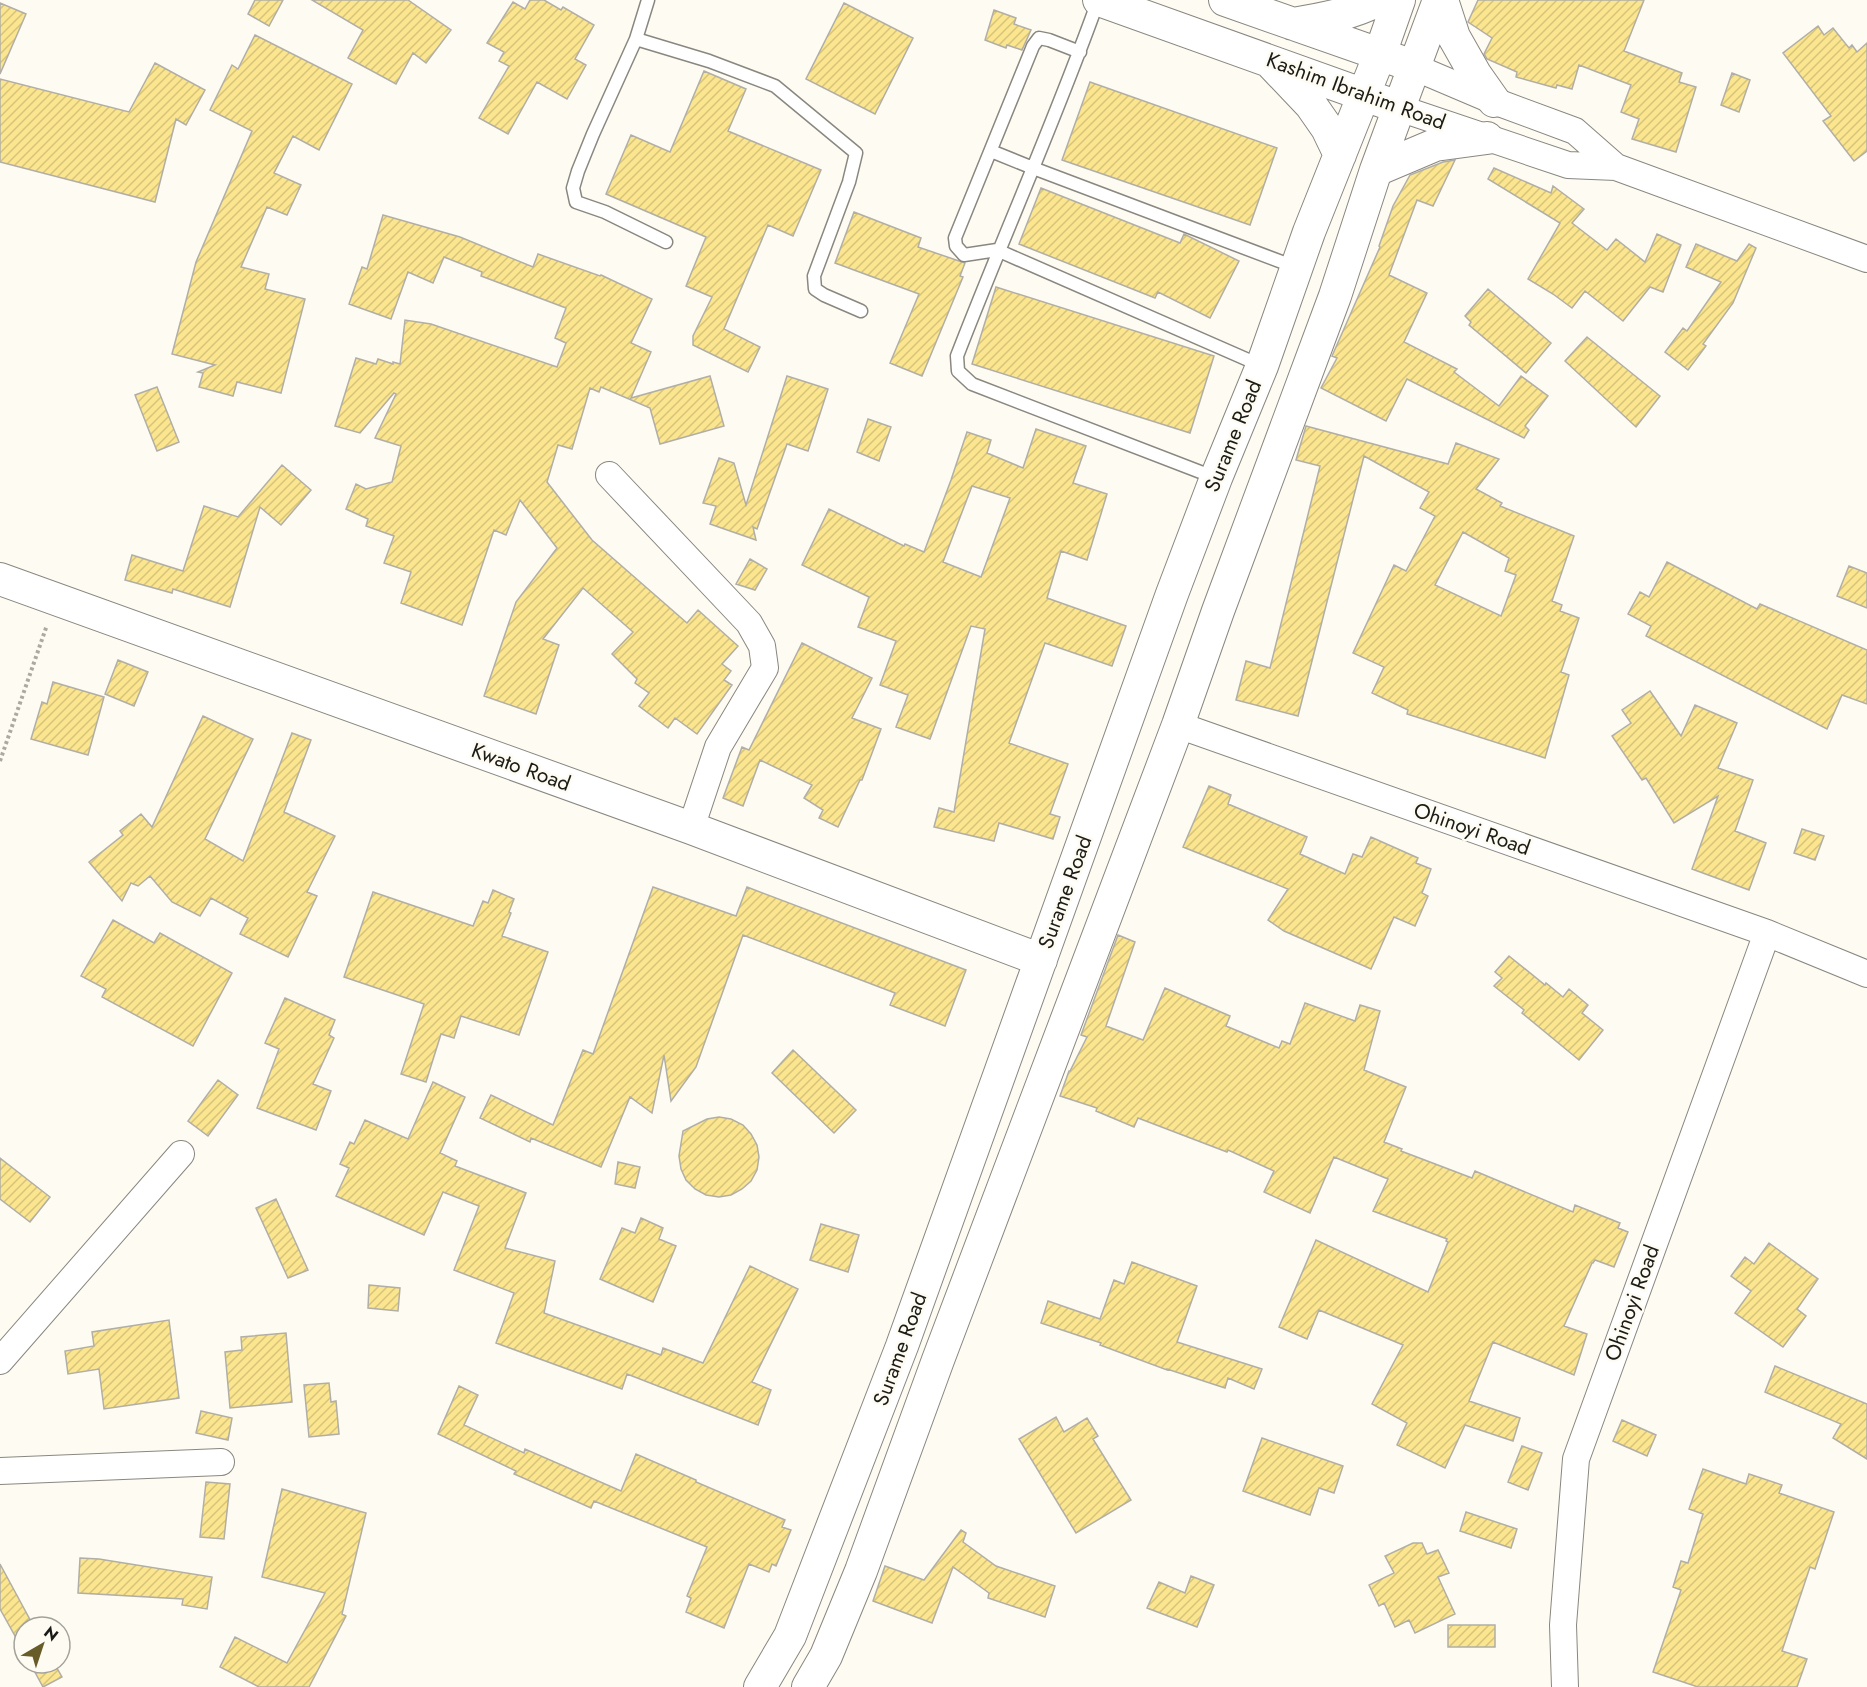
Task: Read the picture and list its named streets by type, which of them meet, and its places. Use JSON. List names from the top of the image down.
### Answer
{
  "streets": {
    "street": [
      "Kashim Ibrahim Road",
      "Surame Road",
      "Kwato Road",
      "Ohinoyi Road"
    ]
  },
  "crossings": [
    ["Kashim Ibrahim Road", "Surame Road"],
    ["Surame Road", "Kwato Road"],
    ["Surame Road", "Ohinoyi Road"]
  ],
  "north": "top right"
}
